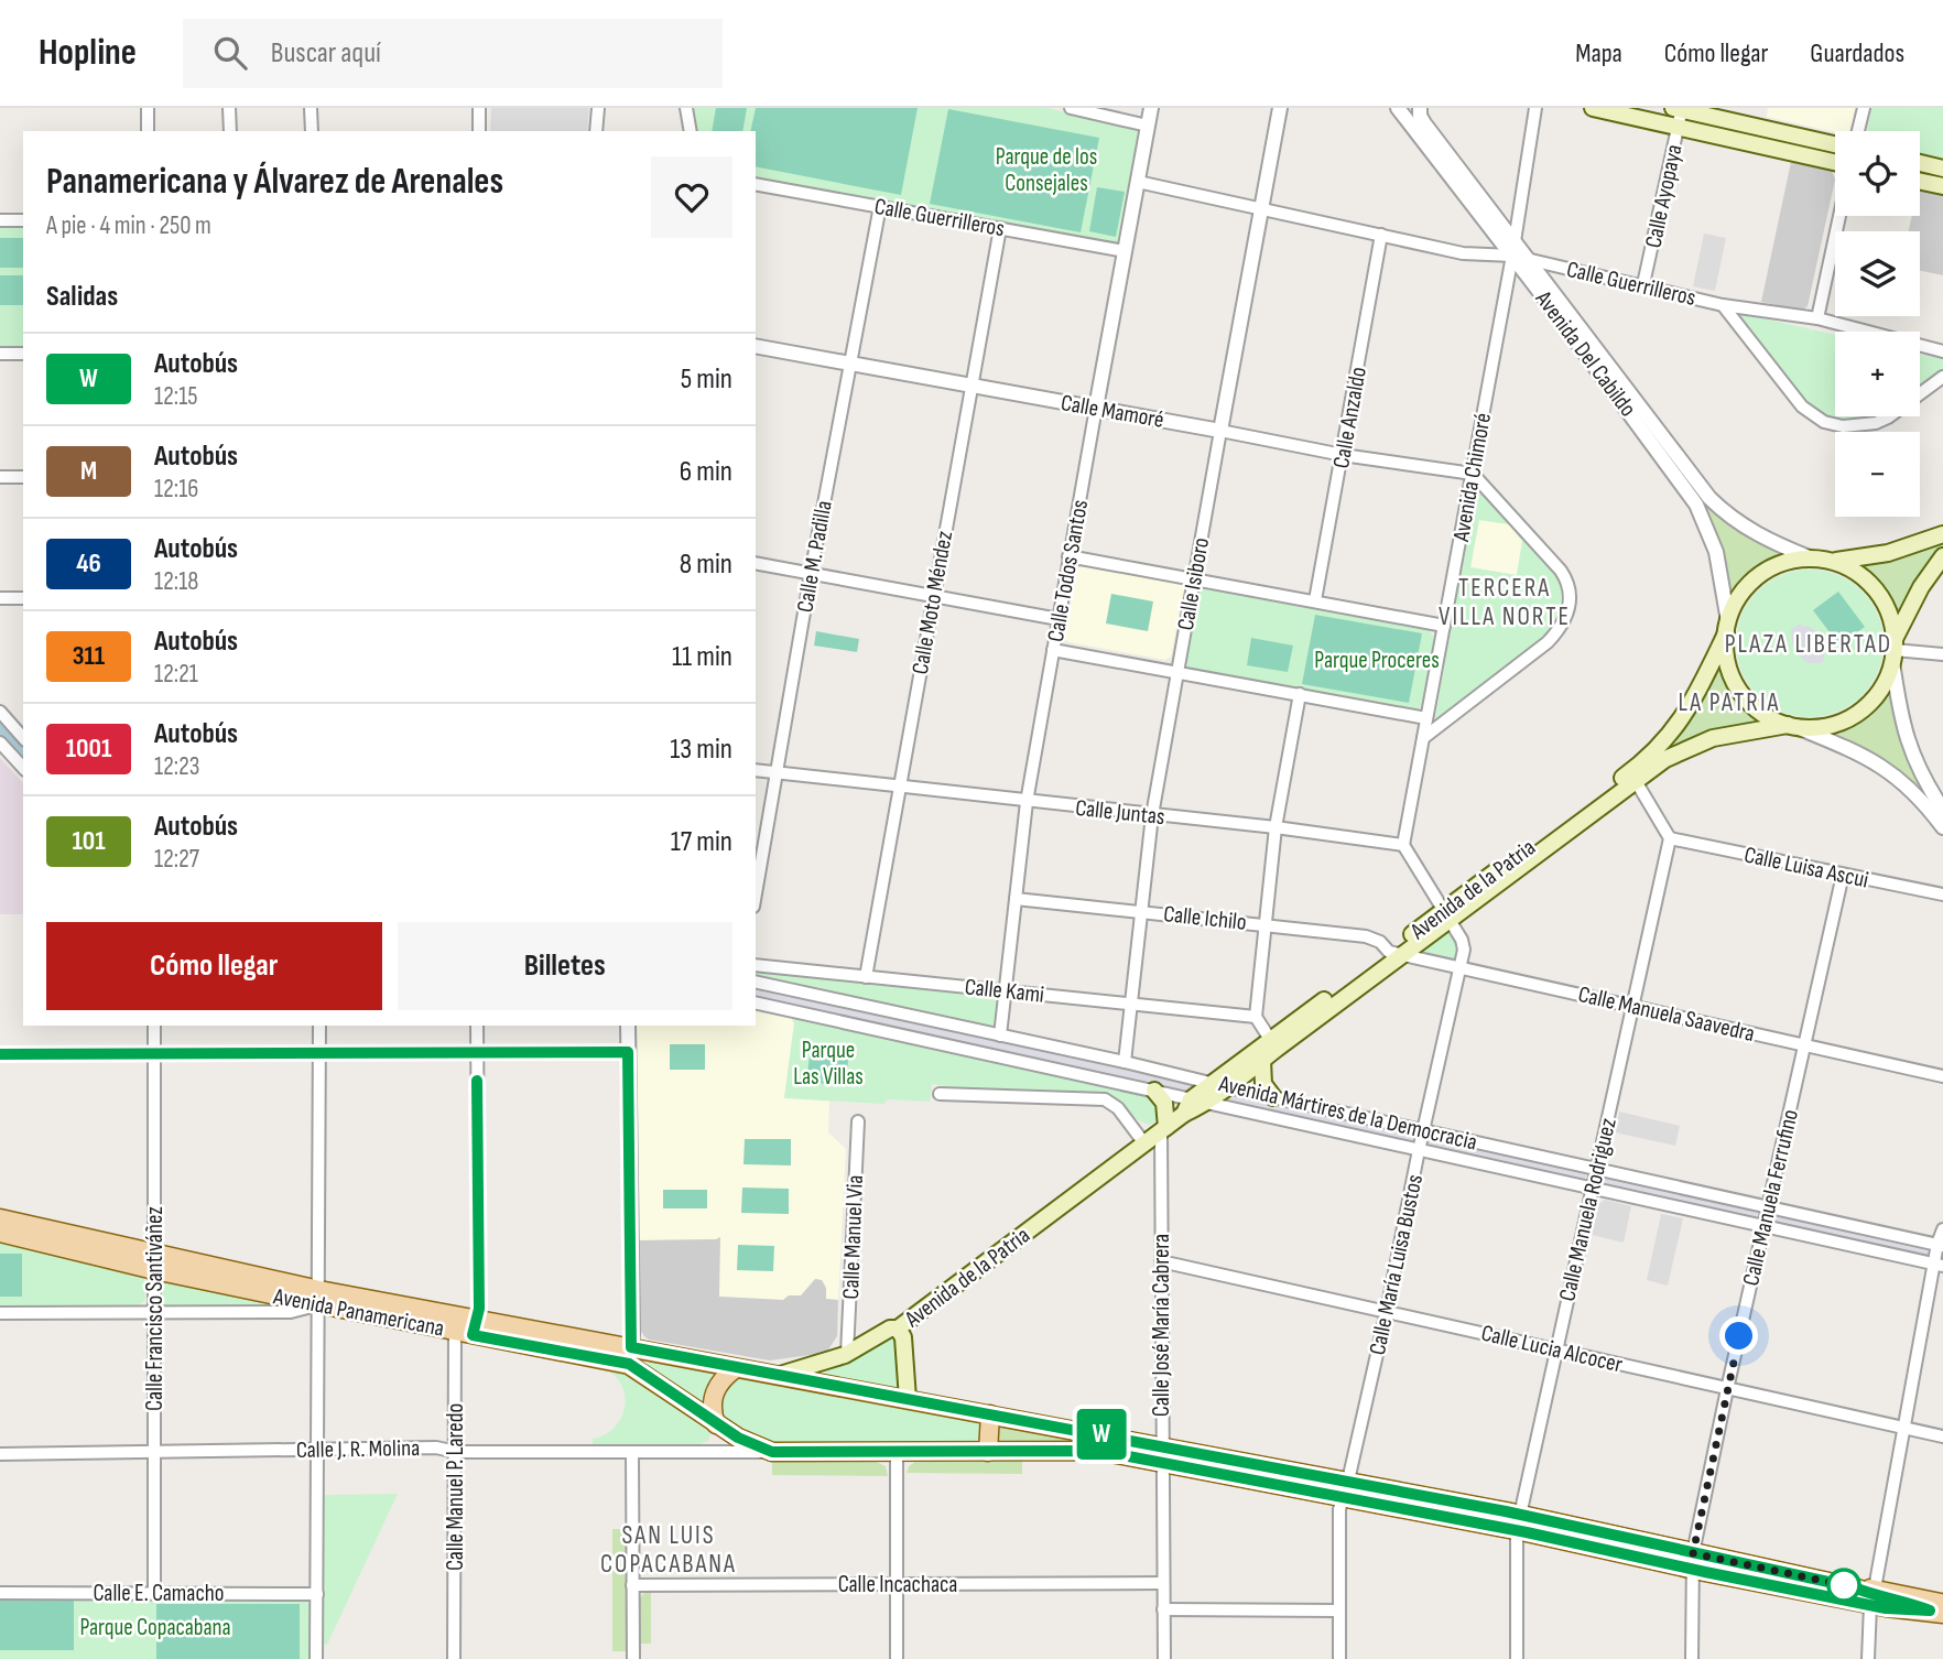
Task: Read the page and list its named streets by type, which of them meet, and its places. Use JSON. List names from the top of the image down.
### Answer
{
  "streets": {
    "main road": ["Avenida de la Patria", "Avenida Panamericana"],
    "street": [
      "Calle Ayopaya",
      "Calle Guerrilleros",
      "Avenida Del Cabildo",
      "Calle Mamoré",
      "Calle Anzaldo",
      "Avenida Chimoré",
      "Calle M. Padilla",
      "Calle Todos Santos",
      "Calle Isiboro",
      "Calle Moto Méndez",
      "Calle Juntas",
      "Calle Luisa Ascui",
      "Calle Ichilo",
      "Calle Kami",
      "Calle Manuela Saavedra",
      "Avenida Mártires de la Democracia",
      "Calle Manuela Ferrufino",
      "Calle Manuela Rodriguez",
      "Calle Manuel Via",
      "Calle María Luisa Bustos",
      "Calle Francisco Santiváñez",
      "Calle José María Cabrera",
      "Calle Lucia Alcocer",
      "Calle J. R. Molina",
      "Calle Manuel P. Laredo",
      "Calle Incachaca",
      "Calle E. Camacho"
    ]
  },
  "crossings": [
    ["Calle Ayopaya", "Calle Guerrilleros"],
    ["Calle Guerrilleros", "Avenida Del Cabildo"],
    ["Calle Guerrilleros", "Calle Anzaldo"],
    ["Calle Guerrilleros", "Avenida Chimoré"],
    ["Calle Guerrilleros", "Calle M. Padilla"],
    ["Calle Guerrilleros", "Calle Todos Santos"],
    ["Calle Guerrilleros", "Calle Isiboro"],
    ["Calle Guerrilleros", "Calle Moto Méndez"],
    ["Avenida Del Cabildo", "Avenida Chimoré"],
    ["Avenida Del Cabildo", "Avenida de la Patria"],
    ["Calle Mamoré", "Calle Anzaldo"],
    ["Calle Mamoré", "Avenida Chimoré"],
    ["Calle Mamoré", "Calle M. Padilla"],
    ["Calle Mamoré", "Calle Todos Santos"],
    ["Calle Mamoré", "Calle Isiboro"],
    ["Calle Mamoré", "Calle Moto Méndez"],
    ["Avenida Chimoré", "Calle Juntas"],
    ["Calle M. Padilla", "Calle Juntas"],
    ["Calle Todos Santos", "Calle Juntas"],
    ["Calle Todos Santos", "Calle Ichilo"],
    ["Calle Todos Santos", "Calle Kami"],
    ["Calle Todos Santos", "Avenida Mártires de la Democracia"],
    ["Calle Isiboro", "Calle Juntas"],
    ["Calle Isiboro", "Calle Ichilo"],
    ["Calle Isiboro", "Calle Kami"],
    ["Calle Isiboro", "Avenida Mártires de la Democracia"],
    ["Calle Moto Méndez", "Calle Juntas"],
    ["Calle Moto Méndez", "Calle Kami"],
    ["Calle Luisa Ascui", "Calle Manuela Ferrufino"],
    ["Calle Luisa Ascui", "Calle Manuela Rodriguez"],
    ["Avenida de la Patria", "Calle Ichilo"],
    ["Avenida de la Patria", "Calle Manuela Saavedra"],
    ["Avenida de la Patria", "Avenida Mártires de la Democracia"],
    ["Avenida de la Patria", "Calle Manuel Via"],
    ["Avenida de la Patria", "Calle María Luisa Bustos"],
    ["Avenida de la Patria", "Avenida Panamericana"],
    ["Avenida de la Patria", "Calle José María Cabrera"],
    ["Calle Ichilo", "Calle Manuela Saavedra"],
    ["Calle Manuela Saavedra", "Calle Manuela Ferrufino"],
    ["Calle Manuela Saavedra", "Calle Manuela Rodriguez"],
    ["Calle Manuela Saavedra", "Calle María Luisa Bustos"],
    ["Avenida Mártires de la Democracia", "Calle Manuela Ferrufino"],
    ["Avenida Mártires de la Democracia", "Calle Manuela Rodriguez"],
    ["Avenida Mártires de la Democracia", "Calle María Luisa Bustos"],
    ["Calle Manuela Ferrufino", "Avenida Panamericana"],
    ["Calle Manuela Ferrufino", "Calle Lucia Alcocer"],
    ["Calle Manuela Rodriguez", "Avenida Panamericana"],
    ["Calle Manuela Rodriguez", "Calle Lucia Alcocer"],
    ["Calle María Luisa Bustos", "Avenida Panamericana"],
    ["Calle María Luisa Bustos", "Calle Lucia Alcocer"],
    ["Calle Francisco Santiváñez", "Avenida Panamericana"],
    ["Calle Francisco Santiváñez", "Calle J. R. Molina"],
    ["Calle Francisco Santiváñez", "Calle E. Camacho"],
    ["Avenida Panamericana", "Calle José María Cabrera"],
    ["Avenida Panamericana", "Calle J. R. Molina"],
    ["Avenida Panamericana", "Calle Manuel P. Laredo"],
    ["Calle José María Cabrera", "Calle Lucia Alcocer"],
    ["Calle José María Cabrera", "Calle Incachaca"],
    ["Calle J. R. Molina", "Calle Manuel P. Laredo"]
  ],
  "districts": [
    "TERCERA VILLA NORTE",
    "PLAZA LIBERTAD",
    "LA PATRIA",
    "SAN LUIS COPACABANA"
  ],
  "parks": [
    "Parque de los Consejales",
    "Parque Proceres",
    "Parque Las Villas",
    "Parque Copacabana"
  ],
  "lines": ["bus line W"],
  "page": {
    "header": "Hopline",
    "search": "Buscar aquí",
    "nav": ["Mapa", "Cómo llegar", "Guardados"],
    "on_map": "W",
    "map_buttons": ["+", "−"],
    "heading": [
      ["Panamericana y Álvarez de Arenales", "A pie · 4 min · 250 m"],
      "Salidas"
    ],
    "list": [
      {
        "mark": "W",
        "name": "Autobús",
        "note": "12:15",
        "value": "5 min"
      },
      {
        "mark": "M",
        "name": "Autobús",
        "note": "12:16",
        "value": "6 min"
      },
      {
        "mark": "46",
        "name": "Autobús",
        "note": "12:18",
        "value": "8 min"
      },
      {
        "mark": "311",
        "name": "Autobús",
        "note": "12:21",
        "value": "11 min"
      },
      {
        "mark": "1001",
        "name": "Autobús",
        "note": "12:23",
        "value": "13 min"
      },
      {
        "mark": "101",
        "name": "Autobús",
        "note": "12:27",
        "value": "17 min"
      }
    ],
    "buttons": ["Cómo llegar", "Billetes"]
  }
}
